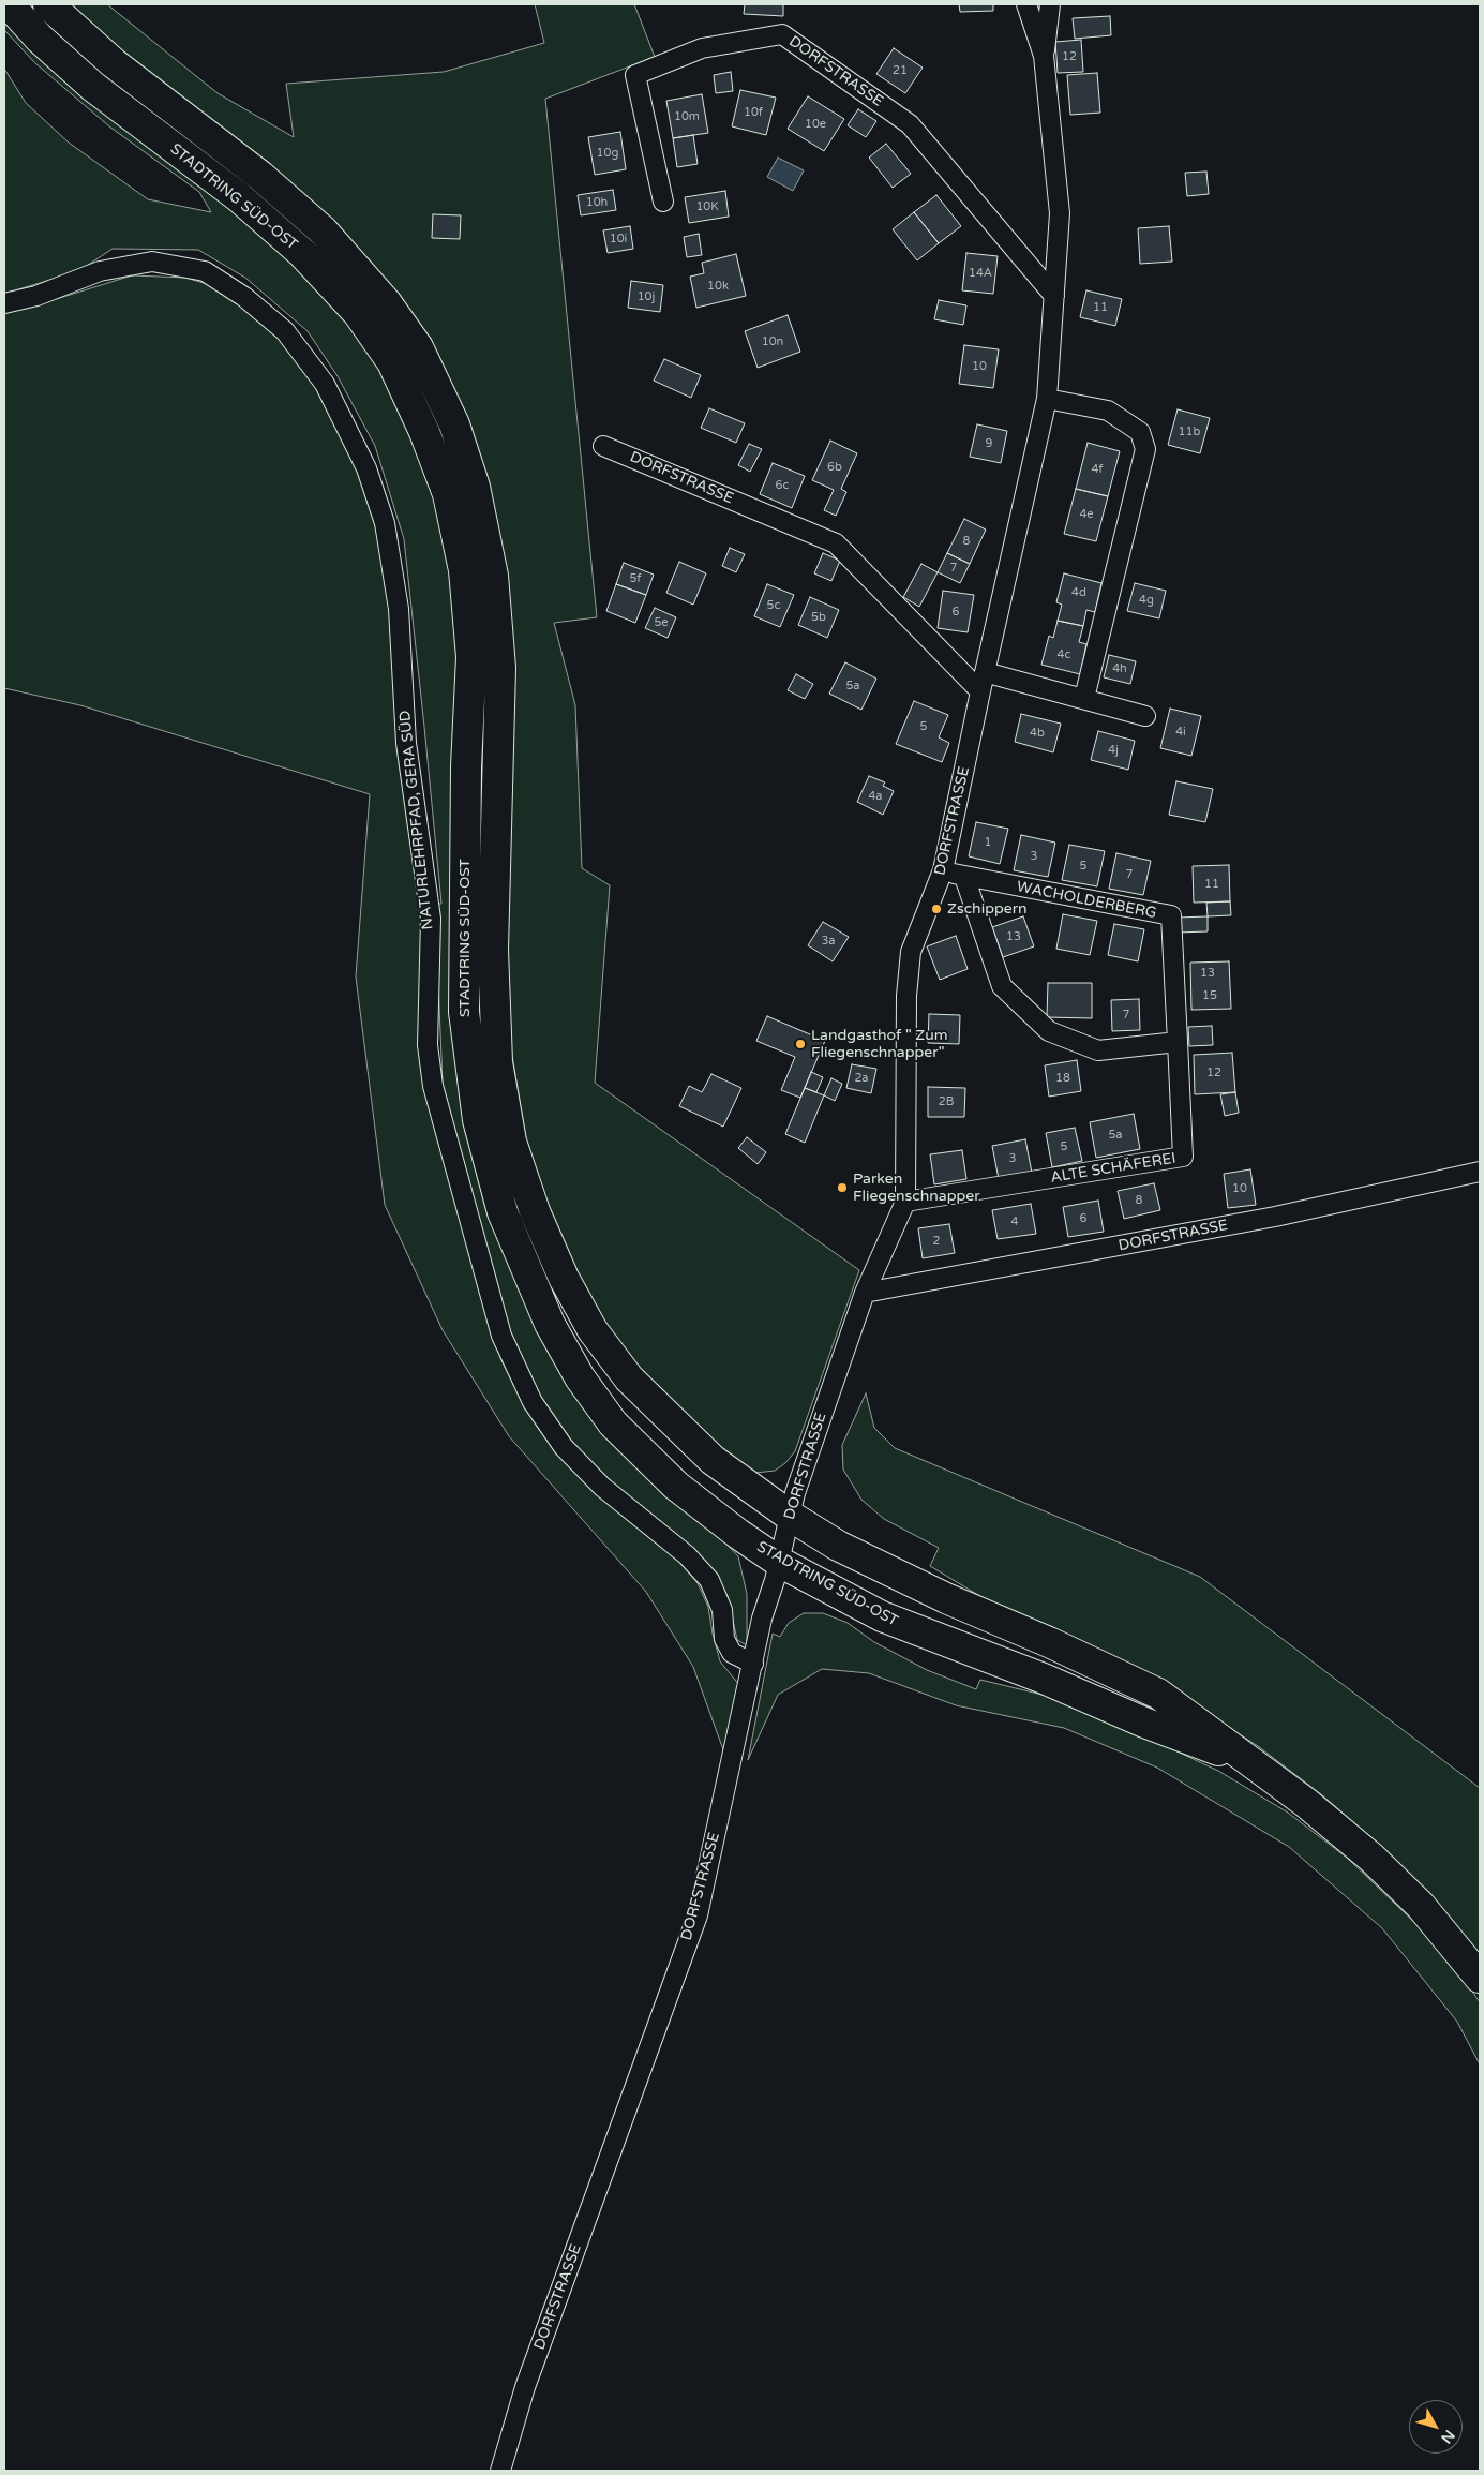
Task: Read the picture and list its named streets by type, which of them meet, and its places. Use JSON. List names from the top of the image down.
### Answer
{
  "streets": {
    "main road": ["STADTRING SÜD-OST"],
    "street": [
      "DORFSTRASSE",
      "NATURLEHRPFAD, GERA SÜD",
      "WACHOLDERBERG",
      "ALTE SCHÄFEREI"
    ]
  },
  "crossings": [
    ["DORFSTRASSE", "STADTRING SÜD-OST"],
    ["DORFSTRASSE", "NATURLEHRPFAD, GERA SÜD"],
    ["DORFSTRASSE", "WACHOLDERBERG"],
    ["DORFSTRASSE", "ALTE SCHÄFEREI"],
    ["WACHOLDERBERG", "ALTE SCHÄFEREI"]
  ],
  "places": ["Zschippern", "Landgasthof \" Zum Fliegenschnapper\"", "Parken Fliegenschnapper"],
  "house_numbers": [
    "12",
    "21",
    "10f",
    "10m",
    "10e",
    "10g",
    "10h",
    "10K",
    "10i",
    "14A",
    "10k",
    "10j",
    "11",
    "10n",
    "10",
    "11b",
    "9",
    "6b",
    "4f",
    "6c",
    "4e",
    "8",
    "7",
    "5f",
    "4d",
    "4g",
    "5c",
    "6",
    "5b",
    "5e",
    "4c",
    "4h",
    "5a",
    "5",
    "4i",
    "4b",
    "4j",
    "4a",
    "1",
    "3",
    "5",
    "7",
    "11",
    "13",
    "3a",
    "13",
    "15",
    "7",
    "12",
    "2a",
    "18",
    "2B",
    "5a",
    "5",
    "3",
    "10",
    "8",
    "6",
    "4",
    "2"
  ],
  "north": "bottom right"
}
